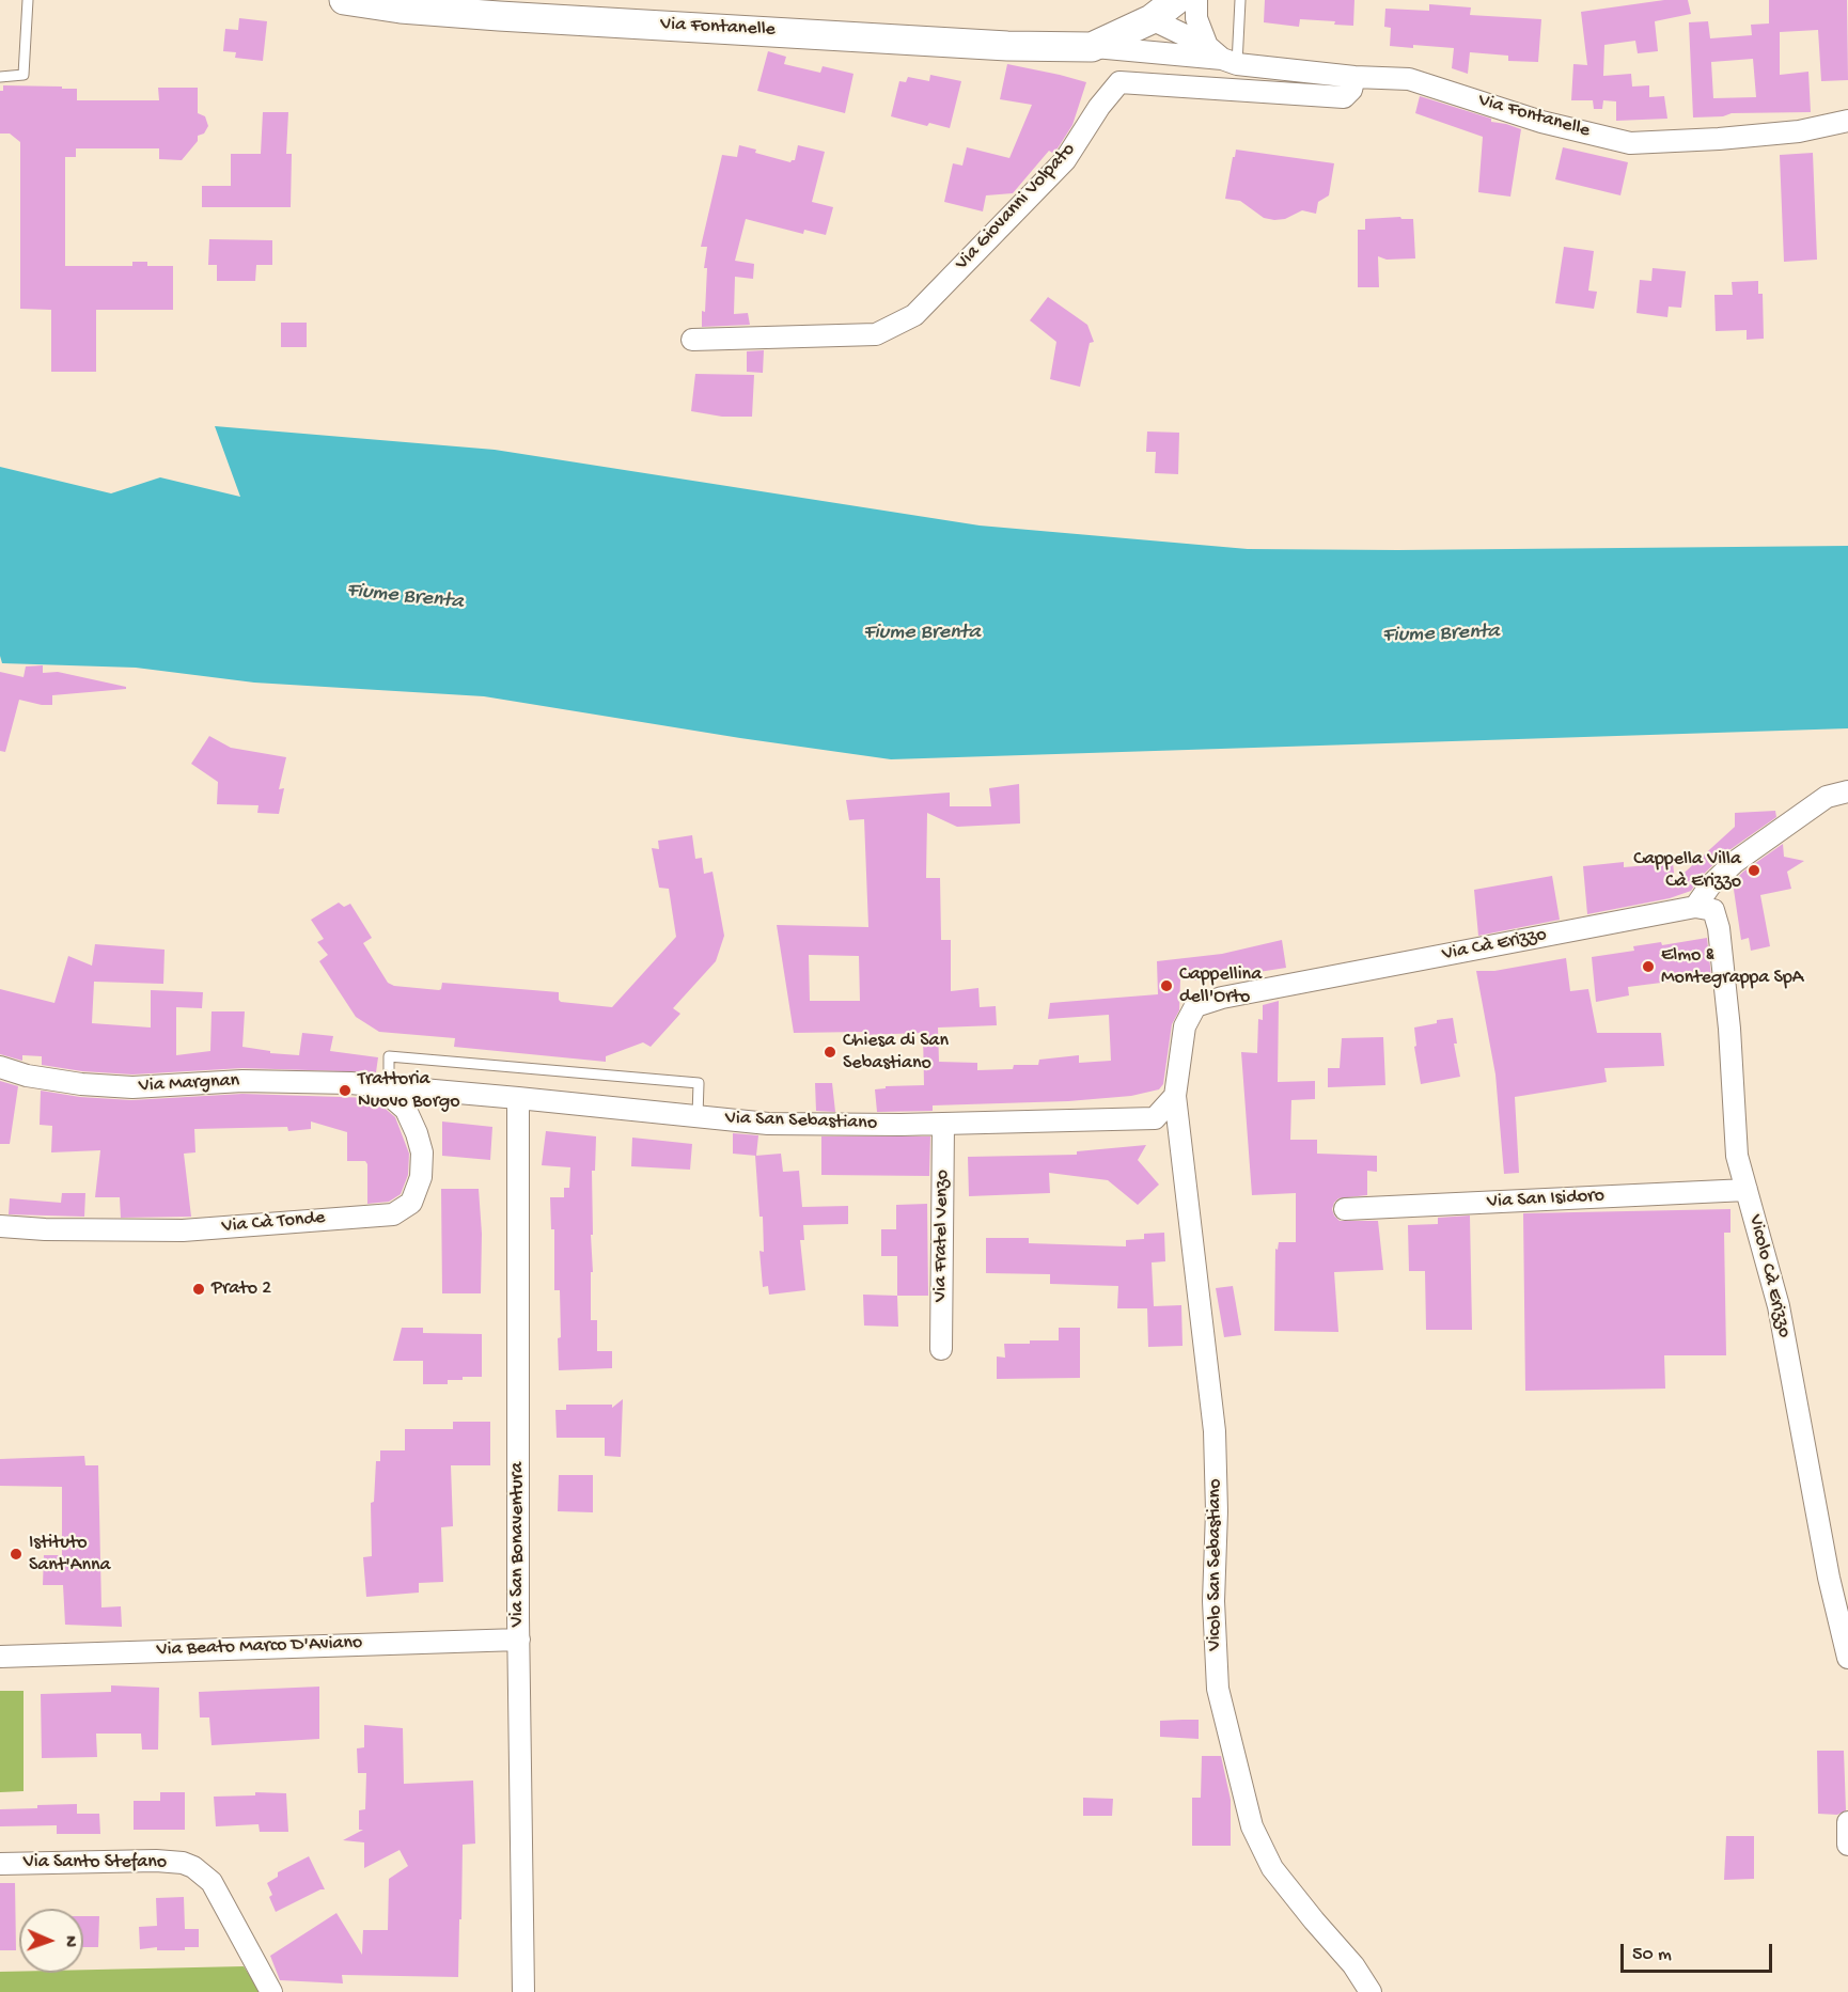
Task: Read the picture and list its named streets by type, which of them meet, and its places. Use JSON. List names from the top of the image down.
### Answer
{
  "streets": {
    "street": [
      "Via Fontanelle",
      "Via Giovanni Volpato",
      "Via Cà Erizzo",
      "Via Margnan",
      "Via San Sebastiano",
      "Via San Isidoro",
      "Via Cà Tonde",
      "Via Fratel Venzo",
      "Vicolo Cà Erizzo",
      "Via San Bonaventura",
      "Vicolo San Sebastiano",
      "Via Beato Marco D'Aviano",
      "Via Santo Stefano"
    ]
  },
  "crossings": [
    ["Via Fontanelle", "Via Giovanni Volpato"],
    ["Via Cà Erizzo", "Via San Sebastiano"],
    ["Via Cà Erizzo", "Vicolo Cà Erizzo"],
    ["Via Cà Erizzo", "Vicolo San Sebastiano"],
    ["Via Margnan", "Via San Sebastiano"],
    ["Via Margnan", "Via Cà Tonde"],
    ["Via San Sebastiano", "Via Cà Tonde"],
    ["Via San Sebastiano", "Via Fratel Venzo"],
    ["Via San Sebastiano", "Via San Bonaventura"],
    ["Via San Sebastiano", "Vicolo San Sebastiano"],
    ["Via San Isidoro", "Vicolo Cà Erizzo"],
    ["Via San Bonaventura", "Via Beato Marco D'Aviano"]
  ],
  "water": ["Fiume Brenta"],
  "places": [
    "Cappella Villa Cà Erizzo",
    "Elmo & Montegrappa SpA",
    "Cappellina dell'Orto",
    "Chiesa di San Sebastiano",
    "Trattoria Nuovo Borgo",
    "Prato 2",
    "Istituto Sant'Anna"
  ],
  "scale_bar": "50 m",
  "north": "right"
}
